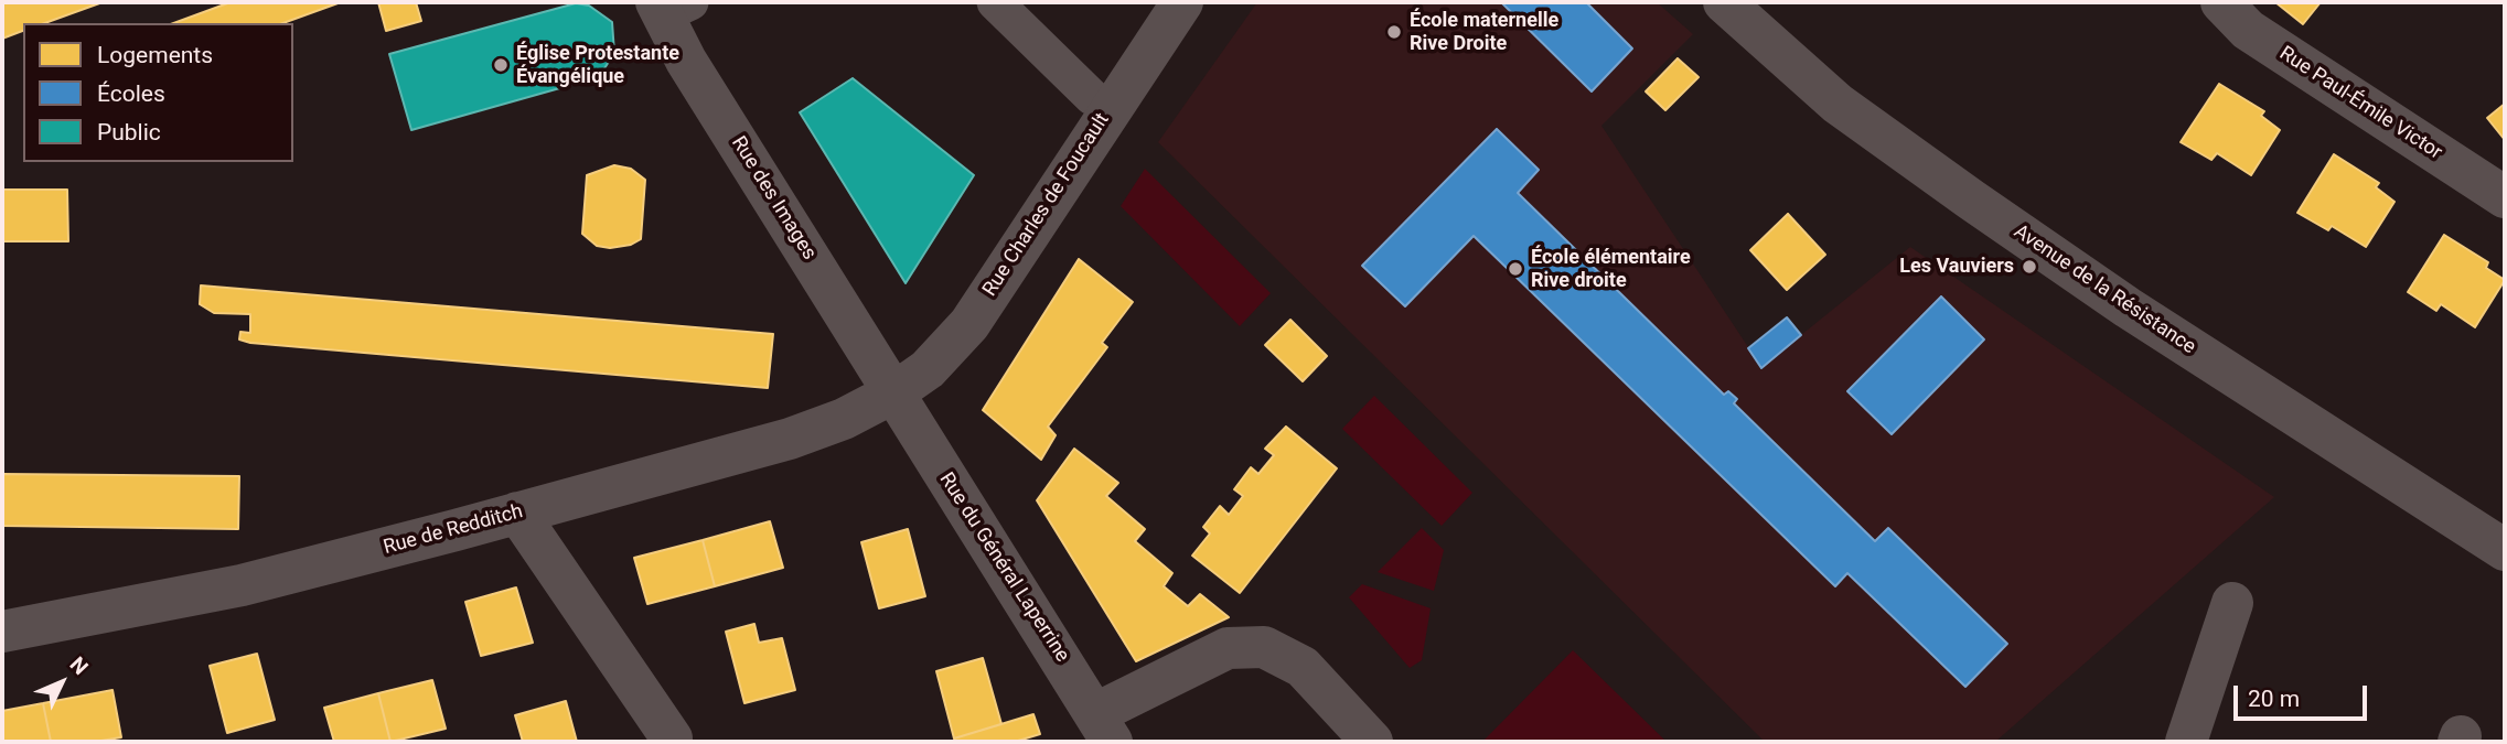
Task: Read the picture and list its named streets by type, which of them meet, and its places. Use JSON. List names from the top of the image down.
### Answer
{
  "streets": {
    "street": [
      "Rue Paul-Émile Victor",
      "Rue des Images",
      "Rue Charles de Foucault",
      "Avenue de la Résistance",
      "Rue de Redditch",
      "Rue du Général Laperrine"
    ]
  },
  "crossings": [
    ["Rue des Images", "Rue Charles de Foucault"],
    ["Rue des Images", "Rue de Redditch"],
    ["Rue des Images", "Rue du Général Laperrine"],
    ["Rue Charles de Foucault", "Rue de Redditch"],
    ["Rue Charles de Foucault", "Rue du Général Laperrine"],
    ["Rue de Redditch", "Rue du Général Laperrine"]
  ],
  "places": [
    "École maternelle Rive Droite",
    "Église Protestante Évangélique",
    "Les Vauviers",
    "École élémentaire Rive droite"
  ],
  "legend": ["Logements", "Écoles", "Public"],
  "scale_bar": "20 m",
  "north": "top right"
}
